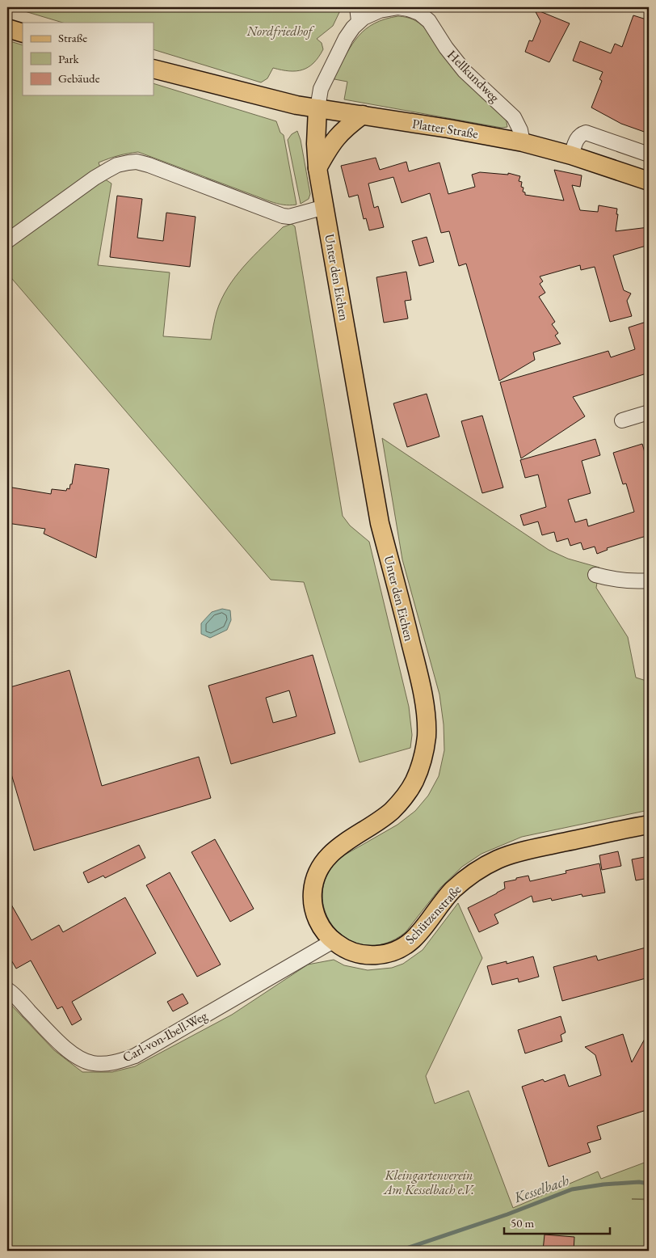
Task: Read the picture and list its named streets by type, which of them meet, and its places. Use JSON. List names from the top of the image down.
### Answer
{
  "streets": {
    "main road": ["Platter Straße", "Unter den Eichen", "Schützenstraße"],
    "street": ["Hellkundweg", "Carl-von-Ibell-Weg"]
  },
  "crossings": [
    ["Hellkundweg", "Platter Straße"],
    ["Hellkundweg", "Unter den Eichen"],
    ["Platter Straße", "Unter den Eichen"],
    ["Unter den Eichen", "Schützenstraße"],
    ["Unter den Eichen", "Carl-von-Ibell-Weg"],
    ["Schützenstraße", "Carl-von-Ibell-Weg"]
  ],
  "water": ["Kesselbach"],
  "parks": ["Nordfriedhof", "Kleingartenverein Am Kesselbach e.V."],
  "legend": ["Straße", "Park", "Gebäude"],
  "scale_bar": "50 m"
}
